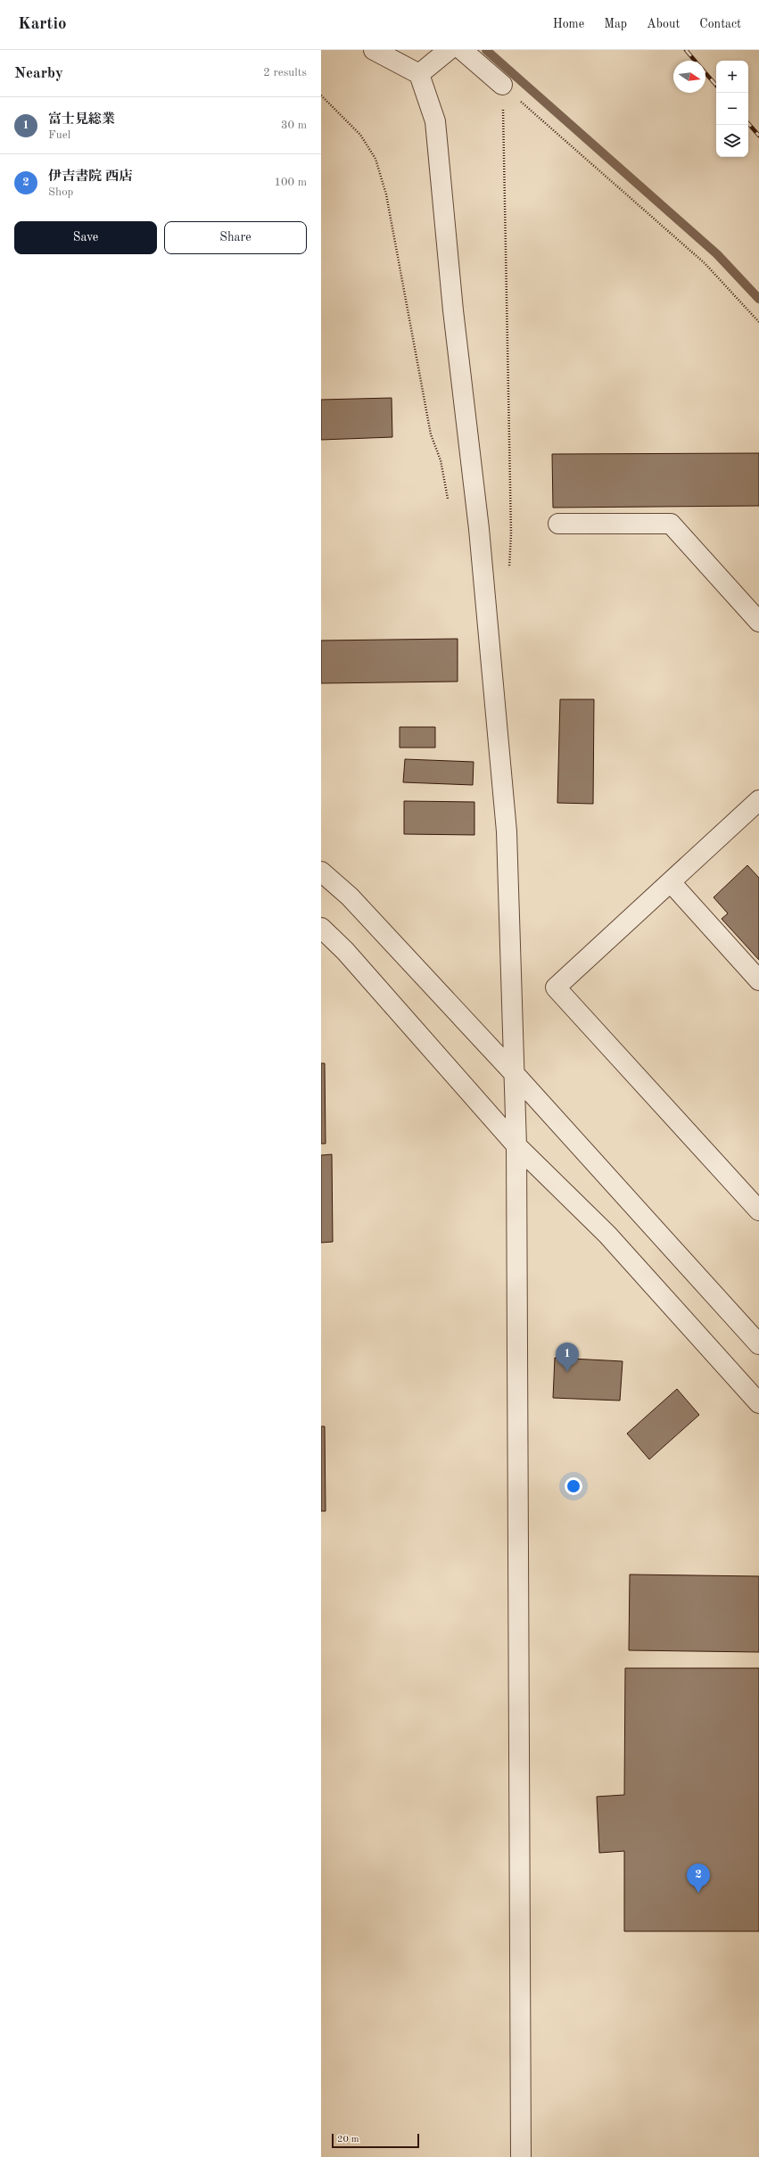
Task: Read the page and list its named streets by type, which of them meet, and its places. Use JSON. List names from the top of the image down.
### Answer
{
  "scale_bar": "20 m",
  "north": "right",
  "page": {
    "header": "Kartio",
    "nav": [
      "Home",
      "Map",
      "About",
      "Contact"
    ],
    "heading": ["Nearby", "2 results"],
    "map_buttons": ["+", "−"],
    "list": [
      {
        "mark": "1",
        "name": "富士見総業",
        "note": "Fuel",
        "value": "30 m"
      },
      {
        "mark": "2",
        "name": "伊吉書院 西店",
        "note": "Shop",
        "value": "100 m"
      }
    ],
    "buttons": ["Save", "Share"],
    "pins": ["1", "2"],
    "scale": "20 m"
  }
}
